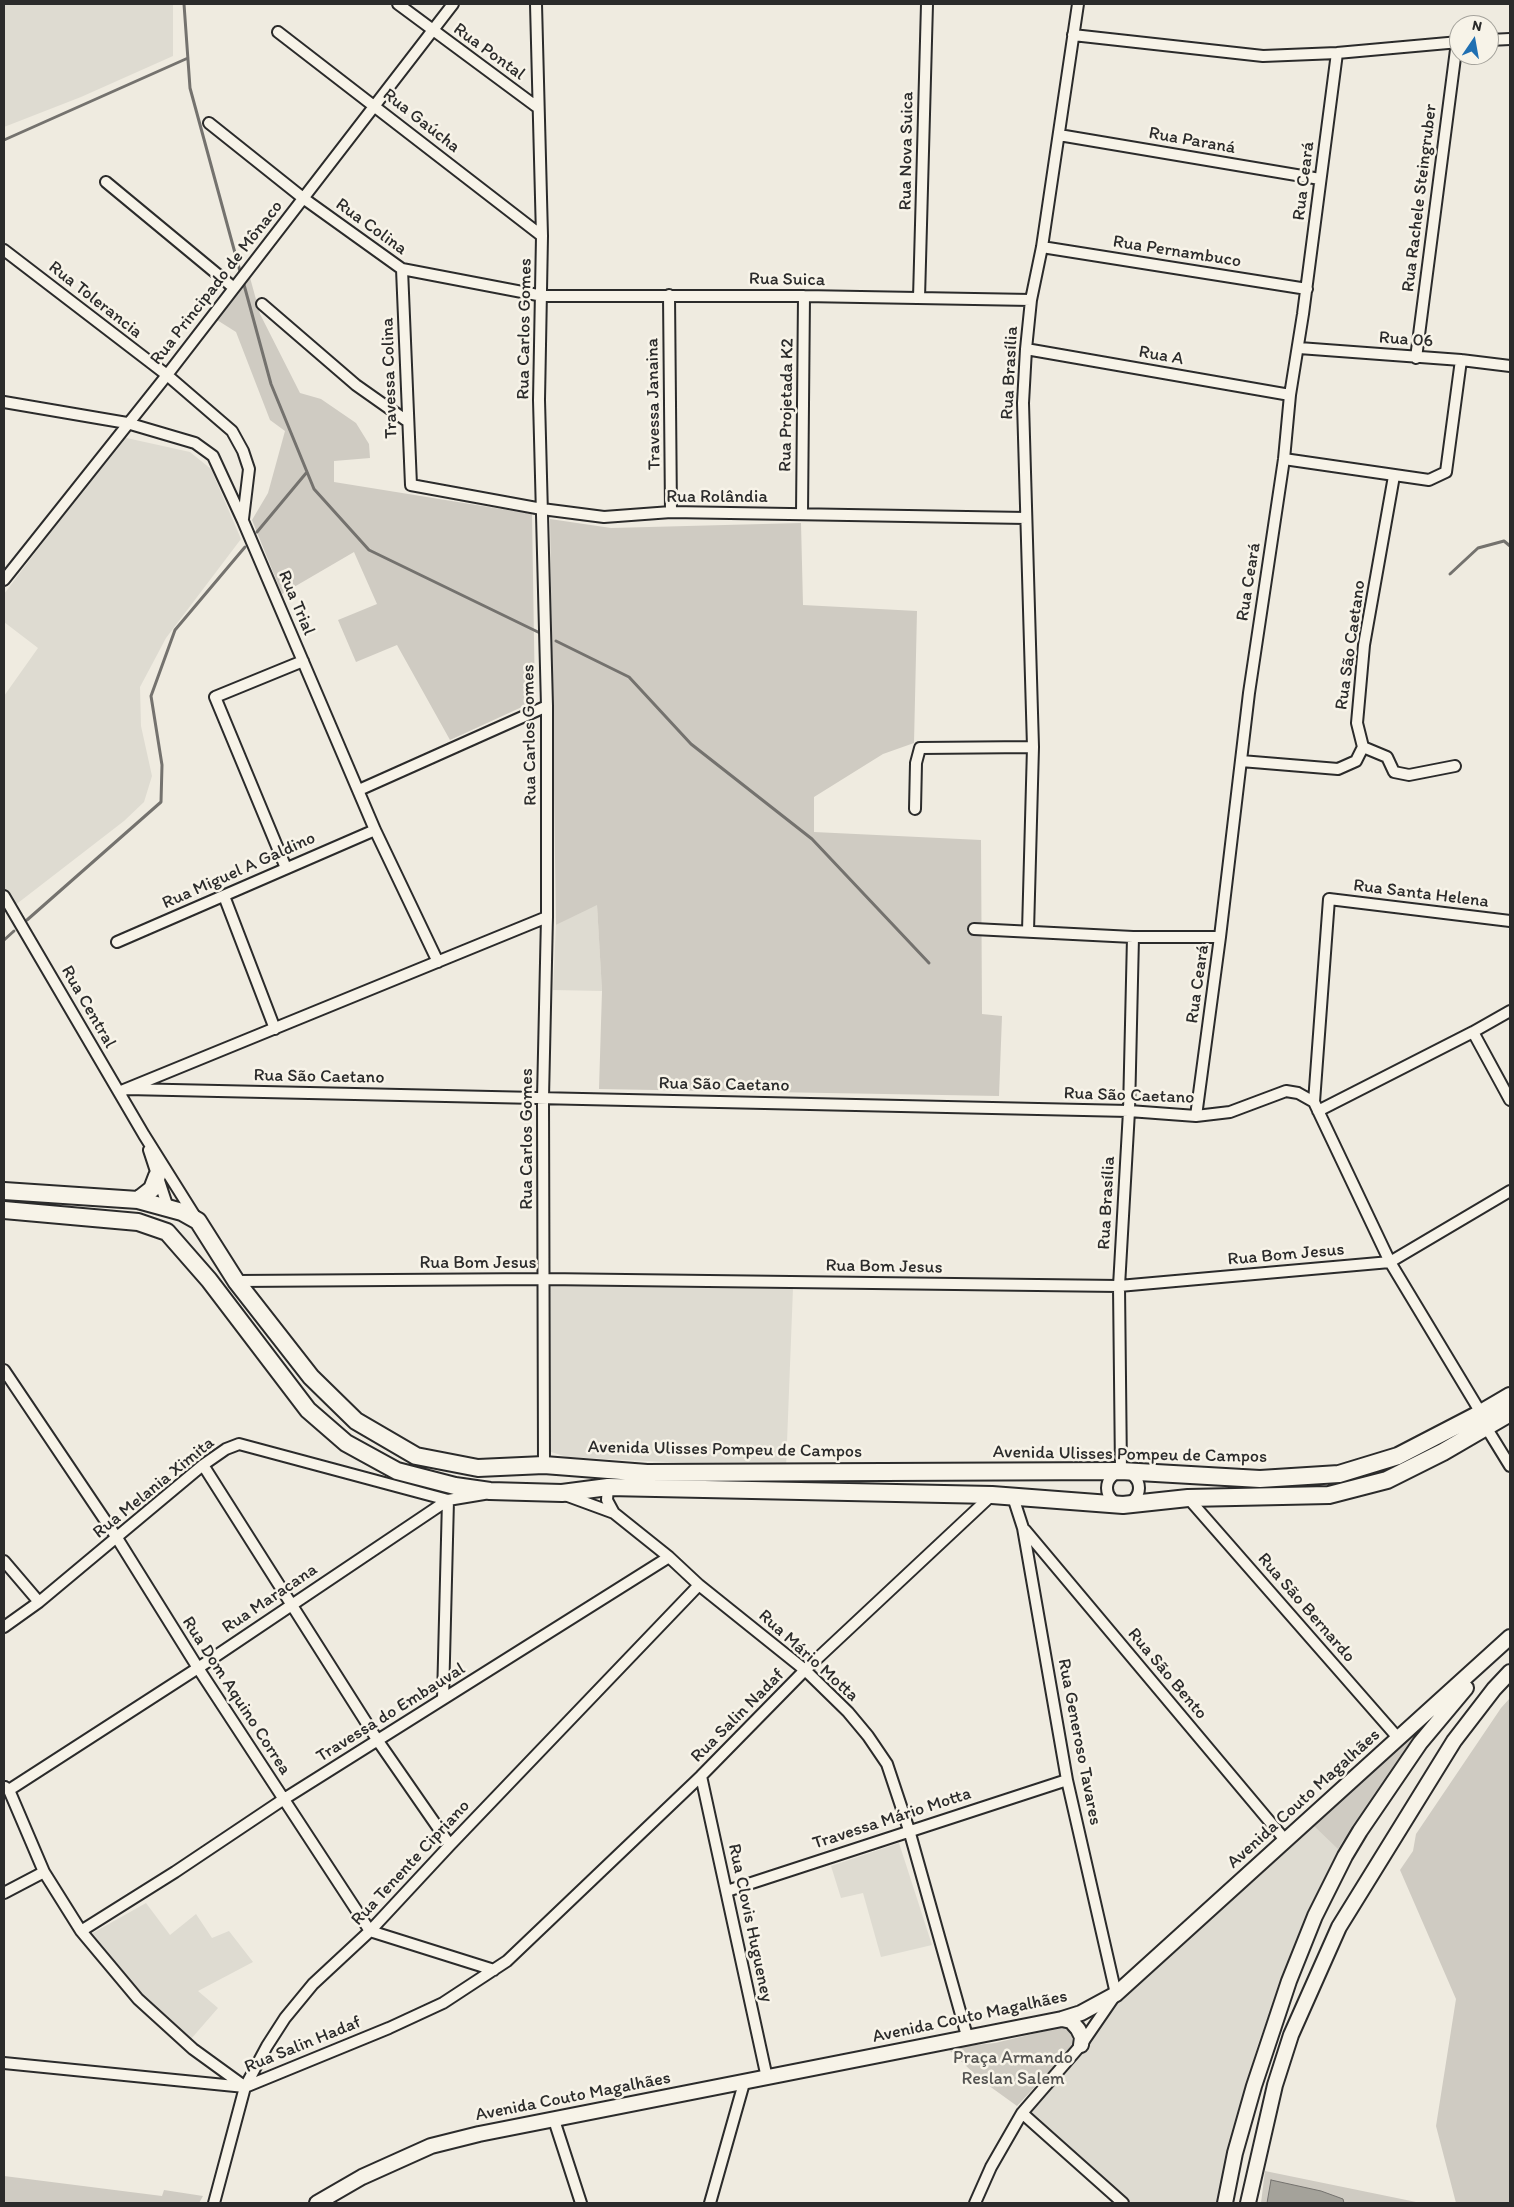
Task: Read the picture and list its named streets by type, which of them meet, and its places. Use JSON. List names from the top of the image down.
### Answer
{
  "streets": {
    "main road": ["Avenida Ulisses Pompeu de Campos", "Avenida Couto Magalhães"],
    "street": [
      "Rua Pontal",
      "Rua Gaúcha",
      "Rua Paraná",
      "Rua Nova Suica",
      "Rua Ceará",
      "Rua Rachele Steingruber",
      "Rua Colina",
      "Rua Pernambuco",
      "Rua Suica",
      "Rua Principado de Mônaco",
      "Rua Tolerancia",
      "Rua Carlos Gomes",
      "Rua 06",
      "Rua A",
      "Rua Brasília",
      "Travessa Colina",
      "Travessa Janaina",
      "Rua Projetada K2",
      "Rua Rolândia",
      "Rua Trial",
      "Rua São Caetano",
      "Rua Miguel A Galdino",
      "Rua Santa Helena",
      "Rua Central",
      "Rua Bom Jesus",
      "Rua Melania Ximita",
      "Rua Maracana",
      "Rua São Bernardo",
      "Rua Mário Motta",
      "Rua São Bento",
      "Rua Dom Aquino Correa",
      "Travessa do Embauval",
      "Rua Salin Nadaf",
      "Rua Generoso Tavares",
      "Travessa Mário Motta",
      "Rua Tenente Cipriano",
      "Rua Clovis Hugueney",
      "Rua Salin Hadaf"
    ]
  },
  "crossings": [
    ["Rua Pontal", "Rua Principado de Mônaco"],
    ["Rua Pontal", "Rua Carlos Gomes"],
    ["Rua Gaúcha", "Rua Principado de Mônaco"],
    ["Rua Gaúcha", "Rua Carlos Gomes"],
    ["Rua Paraná", "Rua Ceará"],
    ["Rua Paraná", "Rua Brasília"],
    ["Rua Nova Suica", "Rua Suica"],
    ["Rua Ceará", "Rua Pernambuco"],
    ["Rua Ceará", "Rua 06"],
    ["Rua Ceará", "Rua A"],
    ["Rua Ceará", "Rua São Caetano"],
    ["Rua Rachele Steingruber", "Rua 06"],
    ["Rua Colina", "Rua Suica"],
    ["Rua Colina", "Rua Principado de Mônaco"],
    ["Rua Colina", "Rua Carlos Gomes"],
    ["Rua Colina", "Travessa Colina"],
    ["Rua Pernambuco", "Rua Brasília"],
    ["Rua Suica", "Rua Carlos Gomes"],
    ["Rua Suica", "Rua Brasília"],
    ["Rua Suica", "Travessa Janaina"],
    ["Rua Suica", "Rua Projetada K2"],
    ["Rua Principado de Mônaco", "Rua Tolerancia"],
    ["Rua Principado de Mônaco", "Rua Trial"],
    ["Rua Tolerancia", "Rua Trial"],
    ["Rua Carlos Gomes", "Rua Rolândia"],
    ["Rua Carlos Gomes", "Rua São Caetano"],
    ["Rua Carlos Gomes", "Rua Bom Jesus"],
    ["Rua Carlos Gomes", "Avenida Ulisses Pompeu de Campos"],
    ["Rua A", "Rua Brasília"],
    ["Rua Brasília", "Rua Rolândia"],
    ["Rua Brasília", "Rua São Caetano"],
    ["Rua Brasília", "Rua Bom Jesus"],
    ["Rua Brasília", "Avenida Ulisses Pompeu de Campos"],
    ["Travessa Colina", "Rua Rolândia"],
    ["Travessa Janaina", "Rua Rolândia"],
    ["Rua Projetada K2", "Rua Rolândia"],
    ["Rua Trial", "Rua São Caetano"],
    ["Rua Trial", "Rua Miguel A Galdino"],
    ["Rua São Caetano", "Rua Santa Helena"],
    ["Rua São Caetano", "Rua Central"],
    ["Rua Central", "Avenida Ulisses Pompeu de Campos"],
    ["Rua Bom Jesus", "Avenida Ulisses Pompeu de Campos"],
    ["Avenida Ulisses Pompeu de Campos", "Rua Melania Ximita"],
    ["Avenida Ulisses Pompeu de Campos", "Rua São Bernardo"],
    ["Avenida Ulisses Pompeu de Campos", "Rua Mário Motta"],
    ["Avenida Ulisses Pompeu de Campos", "Rua Salin Nadaf"],
    ["Avenida Ulisses Pompeu de Campos", "Rua Generoso Tavares"],
    ["Rua Melania Ximita", "Rua Maracana"],
    ["Rua Melania Ximita", "Rua Dom Aquino Correa"],
    ["Rua Maracana", "Rua Dom Aquino Correa"],
    ["Rua São Bernardo", "Avenida Couto Magalhães"],
    ["Rua Mário Motta", "Travessa do Embauval"],
    ["Rua Mário Motta", "Rua Salin Nadaf"],
    ["Rua Mário Motta", "Avenida Couto Magalhães"],
    ["Rua Mário Motta", "Travessa Mário Motta"],
    ["Rua Mário Motta", "Rua Tenente Cipriano"],
    ["Rua São Bento", "Rua Generoso Tavares"],
    ["Rua São Bento", "Avenida Couto Magalhães"],
    ["Rua Dom Aquino Correa", "Travessa do Embauval"],
    ["Rua Dom Aquino Correa", "Rua Tenente Cipriano"],
    ["Rua Salin Nadaf", "Rua Clovis Hugueney"],
    ["Rua Salin Nadaf", "Rua Salin Hadaf"],
    ["Rua Generoso Tavares", "Avenida Couto Magalhães"],
    ["Rua Generoso Tavares", "Travessa Mário Motta"],
    ["Avenida Couto Magalhães", "Rua Clovis Hugueney"],
    ["Travessa Mário Motta", "Rua Clovis Hugueney"],
    ["Rua Tenente Cipriano", "Rua Salin Hadaf"]
  ],
  "parks": ["Praça Armando Reslan Salem"],
  "north": "top"
}
